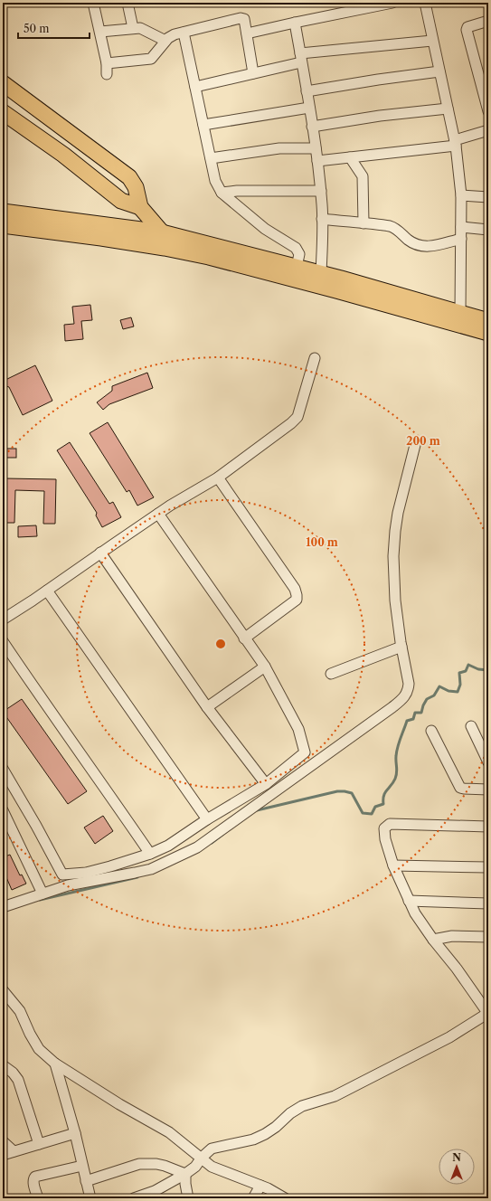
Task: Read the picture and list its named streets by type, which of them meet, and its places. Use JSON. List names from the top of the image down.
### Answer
{
  "scale_bar": "50 m",
  "north": "top",
  "rings": ["200 m", "100 m"]
}
